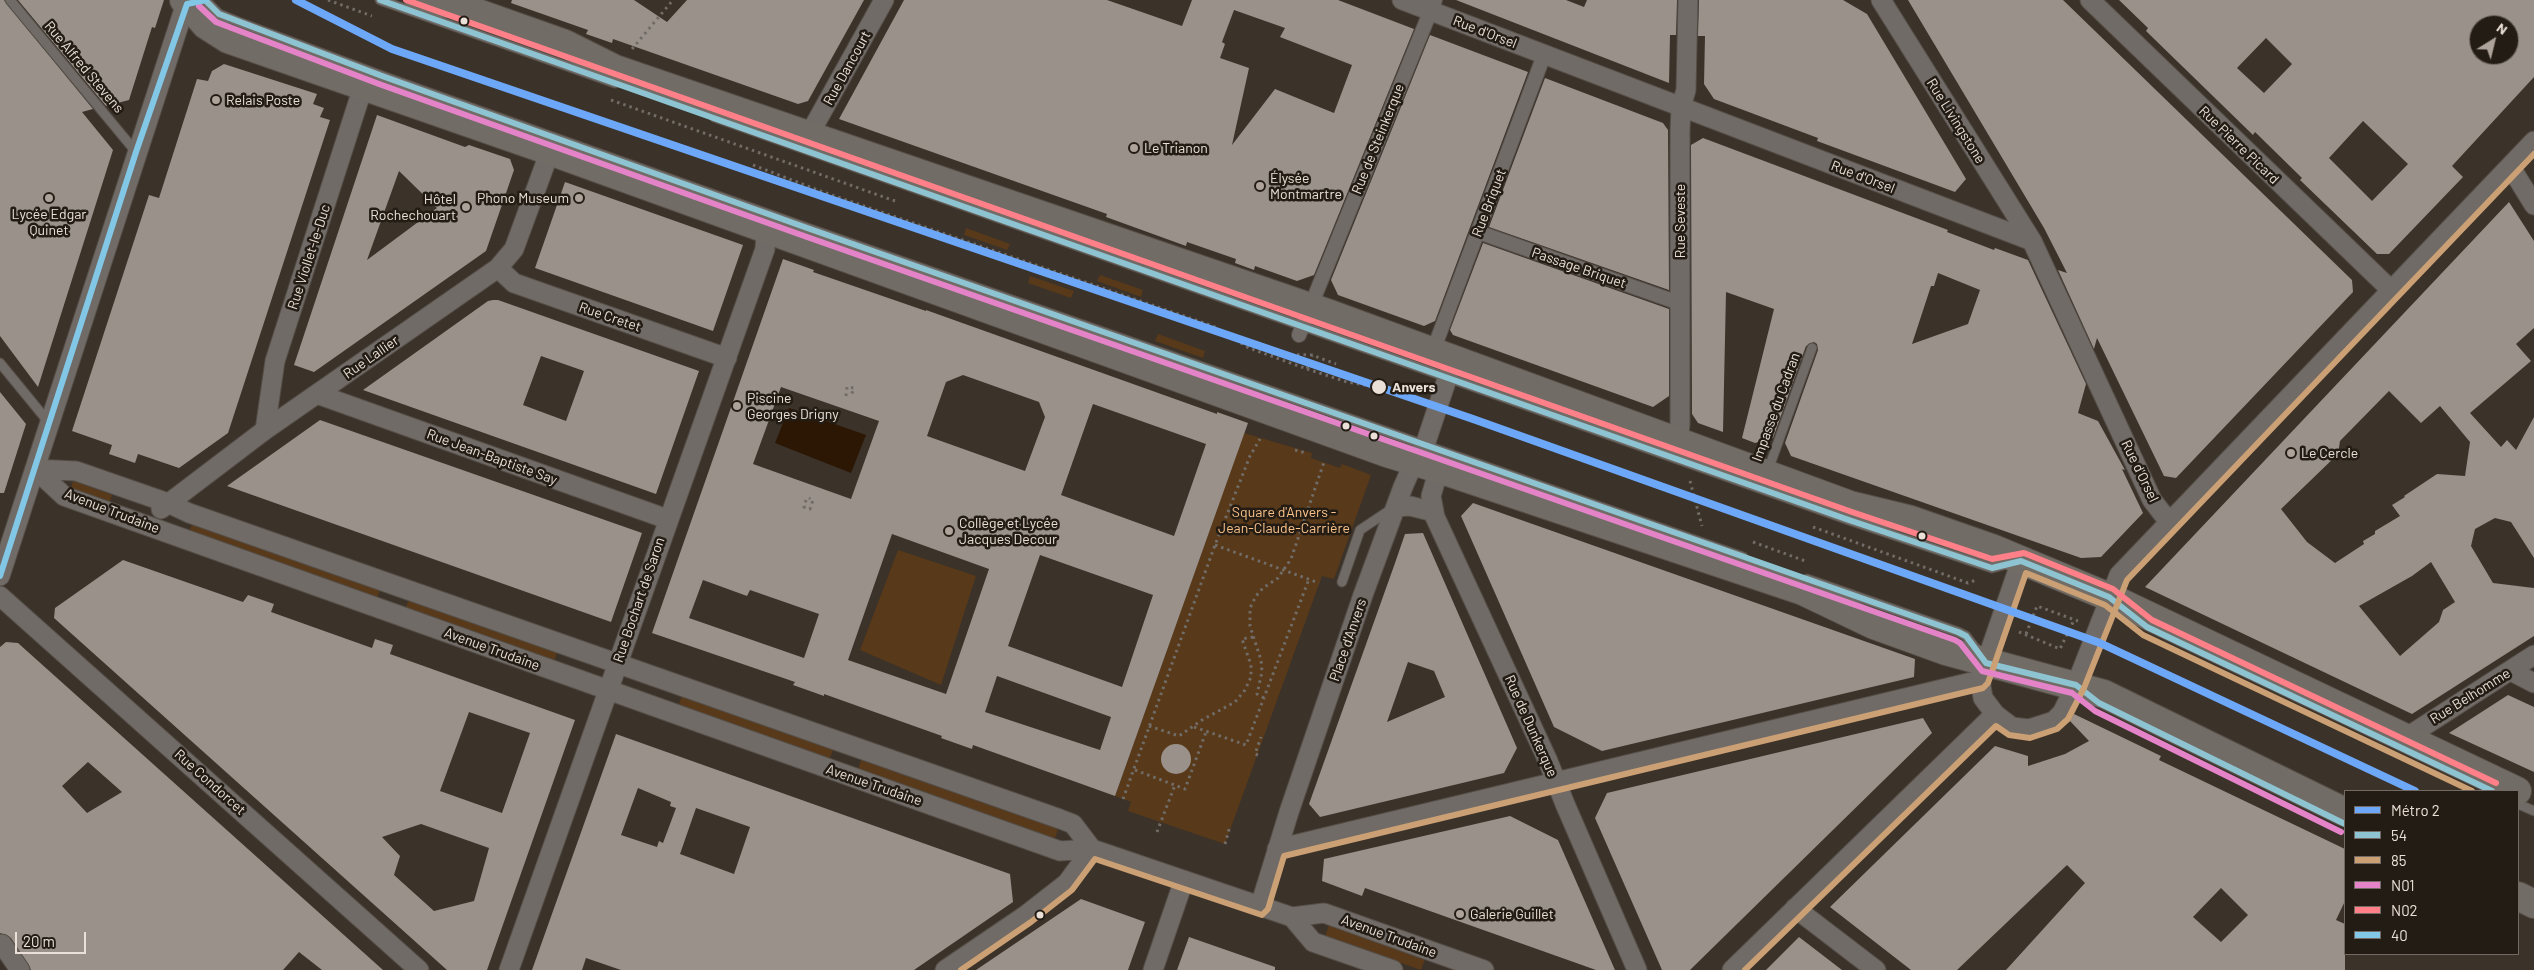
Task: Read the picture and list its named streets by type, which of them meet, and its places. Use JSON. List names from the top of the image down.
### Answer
{
  "streets": {
    "street": [
      "Rue d'Orsel",
      "Rue Dancourt",
      "Rue Livingstone",
      "Rue de Steinkerque",
      "Rue Pierre Picard",
      "Rue Briquet",
      "Rue Seveste",
      "Rue Viollet-le-Duc",
      "Passage Briquet",
      "Rue Cretet",
      "Rue Lallier",
      "Rue Jean-Baptiste Say",
      "Avenue Trudaine",
      "Rue Bochart de Saron",
      "Place d'Anvers",
      "Rue Belhomme",
      "Rue de Dunkerque",
      "Rue Condorcet"
    ],
    "lane": ["Rue Alfred Stevens", "Impasse du Cadran"]
  },
  "crossings": [
    ["Rue d'Orsel", "Rue Livingstone"],
    ["Rue d'Orsel", "Rue de Steinkerque"],
    ["Rue d'Orsel", "Rue Briquet"],
    ["Rue d'Orsel", "Rue Seveste"],
    ["Rue Briquet", "Passage Briquet"],
    ["Rue Seveste", "Passage Briquet"],
    ["Rue Viollet-le-Duc", "Rue Lallier"],
    ["Rue Cretet", "Rue Lallier"],
    ["Rue Cretet", "Rue Bochart de Saron"],
    ["Rue Lallier", "Rue Jean-Baptiste Say"],
    ["Rue Lallier", "Avenue Trudaine"],
    ["Rue Jean-Baptiste Say", "Rue Bochart de Saron"],
    ["Avenue Trudaine", "Rue Bochart de Saron"],
    ["Avenue Trudaine", "Place d'Anvers"],
    ["Place d'Anvers", "Rue de Dunkerque"]
  ],
  "parks": ["Square d'Anvers - Jean-Claude-Carrière"],
  "places": [
    "Relais Poste",
    "Le Trianon",
    "Élysée Montmartre",
    "Lycée Edgar Quinet",
    "Phono Museum",
    "Hôtel Rochechouart",
    "Anvers",
    "Piscine Georges Drigny",
    "Le Cercle",
    "Collège et Lycée Jacques Decour",
    "Galerie Guillet"
  ],
  "lines": [
    "metro line 2",
    "transit line 54",
    "transit line N02",
    "transit line 40",
    "transit line N01",
    "transit line 85"
  ],
  "legend": [
    "Métro 2",
    "54",
    "85",
    "N01",
    "N02",
    "40"
  ],
  "scale_bar": "20 m",
  "north": "top right"
}
